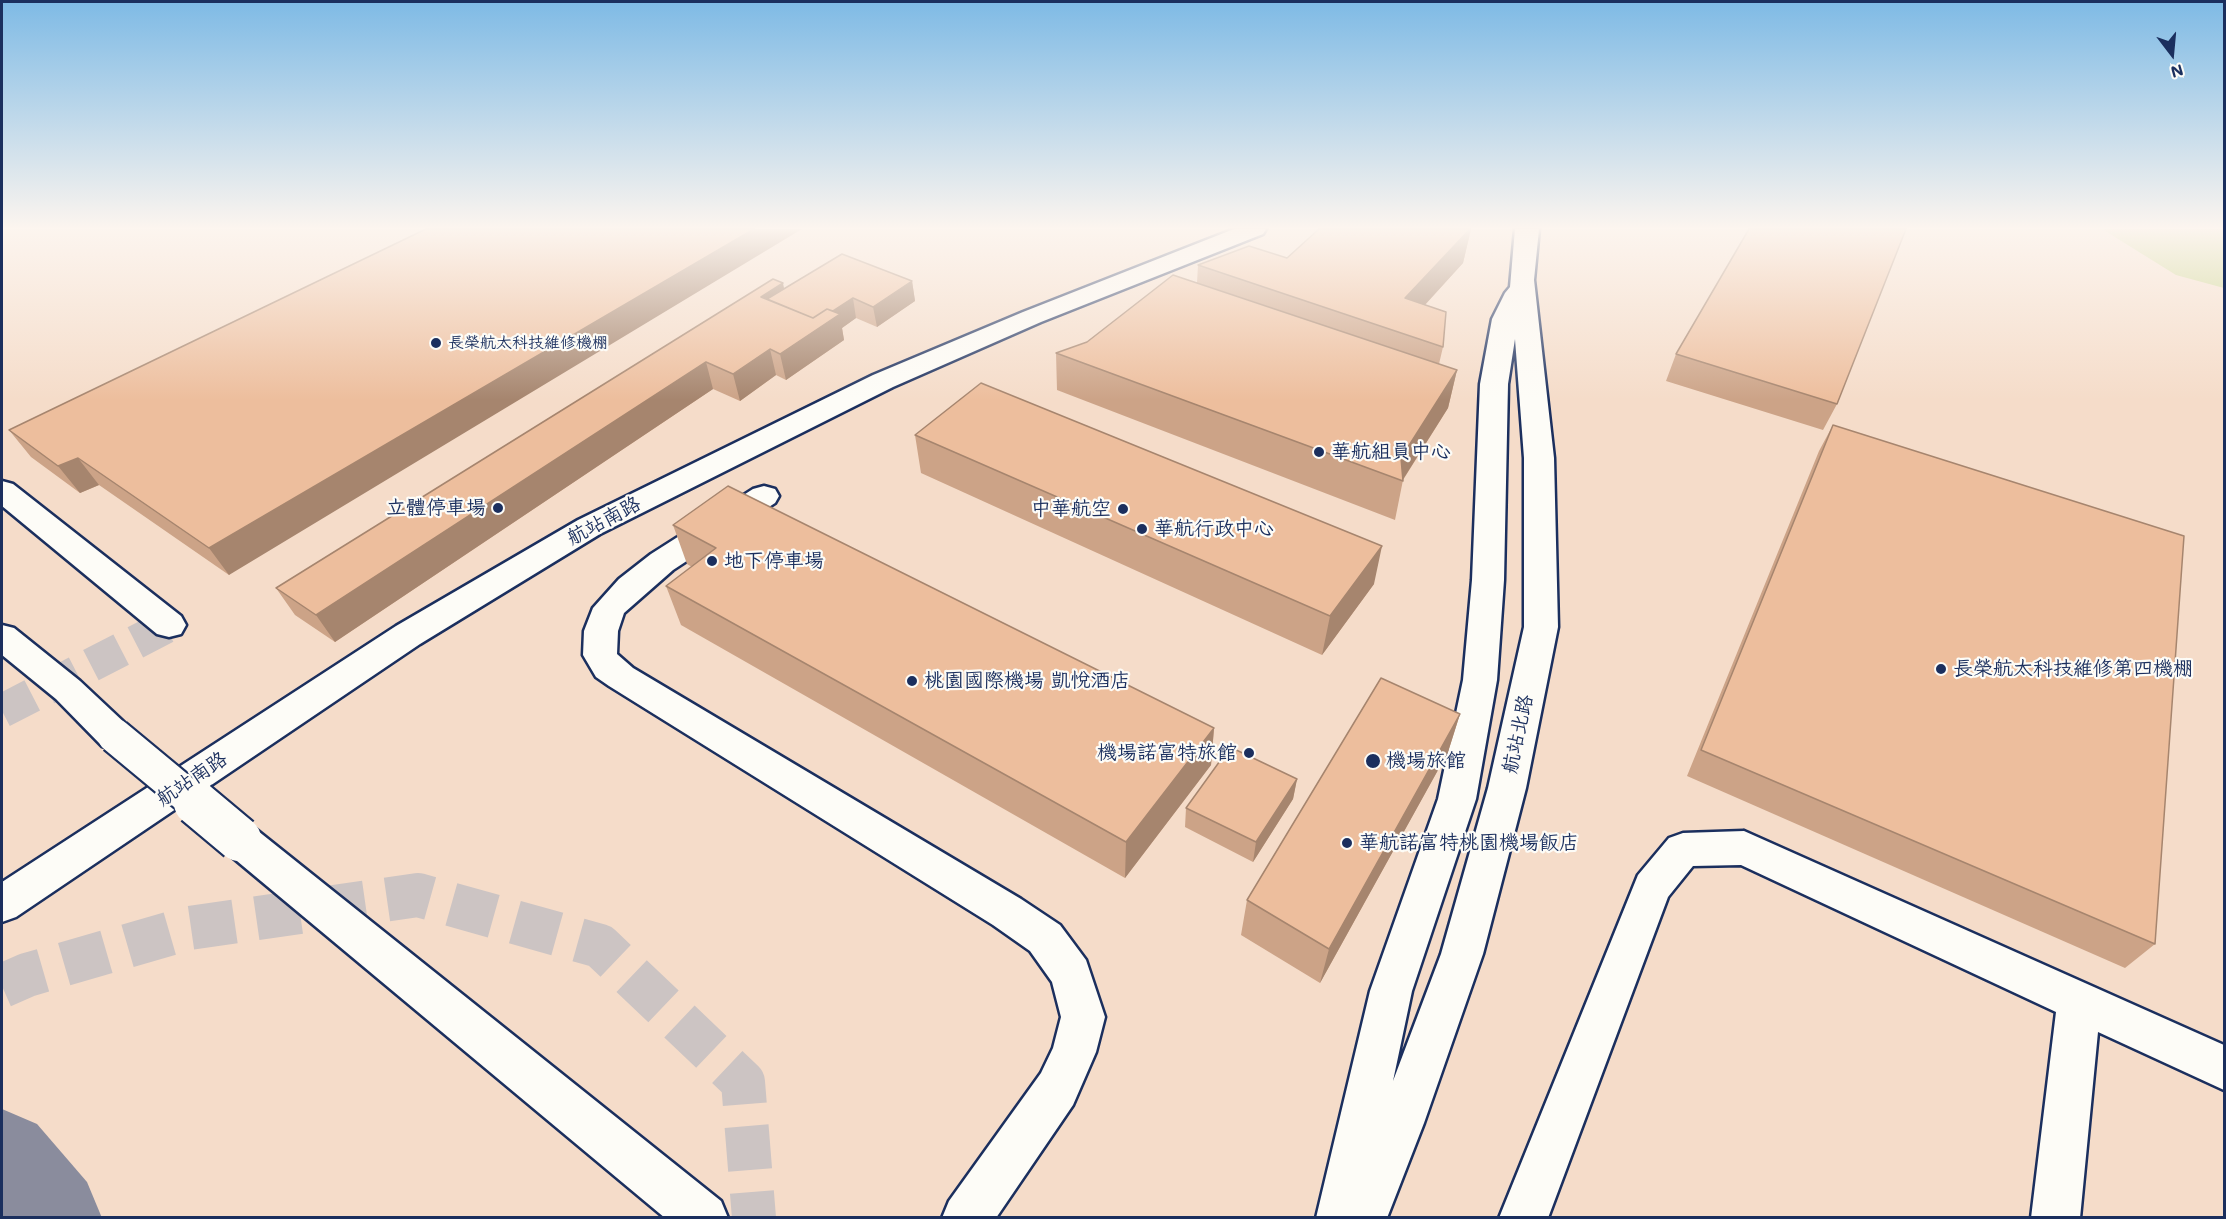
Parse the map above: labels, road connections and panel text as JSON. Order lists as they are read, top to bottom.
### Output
{
  "streets": {
    "street": ["航站南路", "航站北路"]
  },
  "places": [
    "長榮航太科技維修機棚",
    "華航組員中心",
    "立體停車場",
    "中華航空",
    "華航行政中心",
    "地下停車場",
    "長榮航太科技維修第四機棚",
    "桃園國際機場 凱悅酒店",
    "機場諾富特旅館",
    "機場旅館",
    "華航諾富特桃園機場飯店"
  ],
  "north": "bottom"
}
